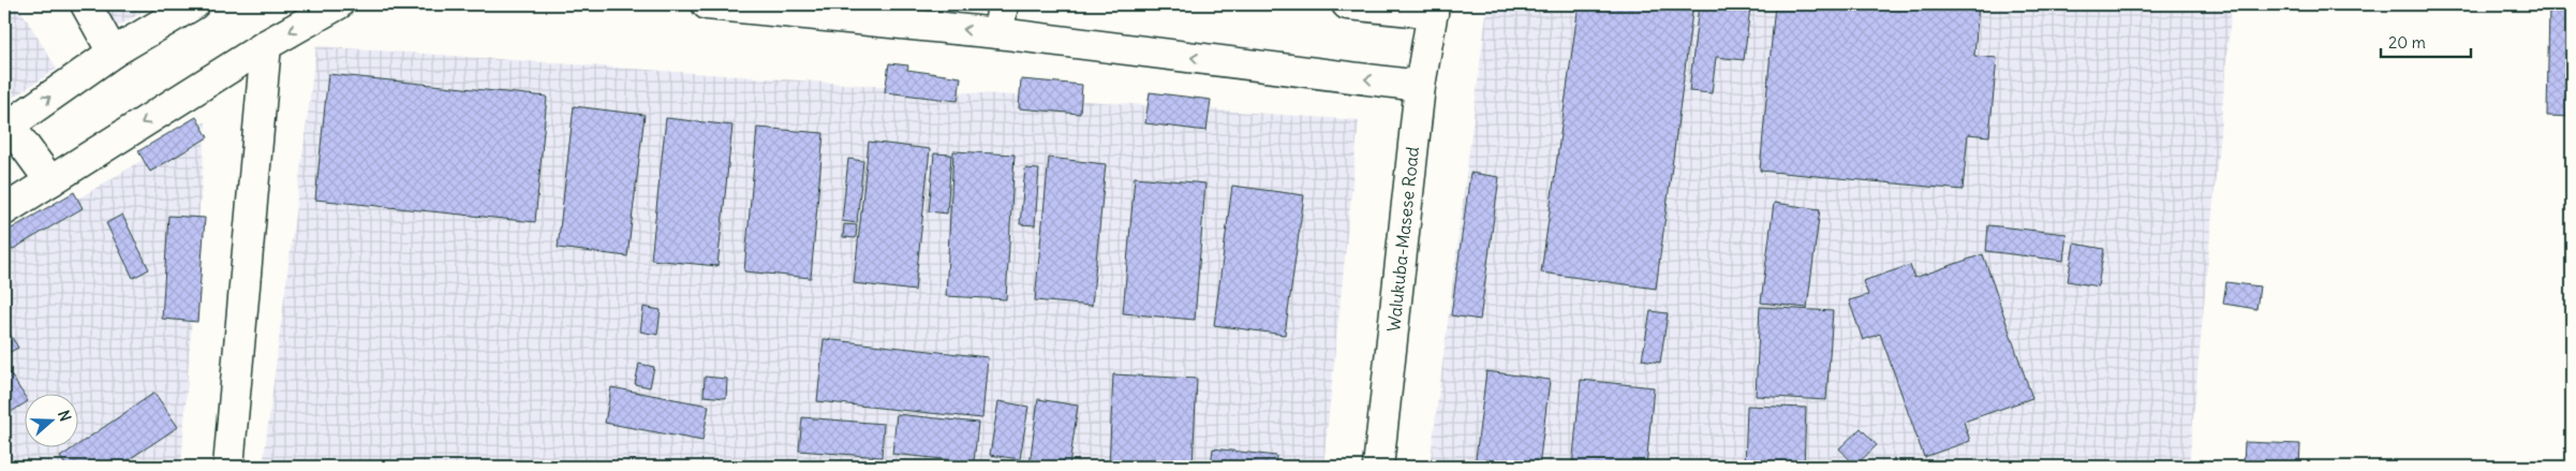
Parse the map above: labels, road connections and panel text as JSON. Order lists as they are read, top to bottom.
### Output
{
  "streets": {
    "street": ["Walukuba-Masese Road"]
  },
  "scale_bar": "20 m",
  "north": "right"
}
